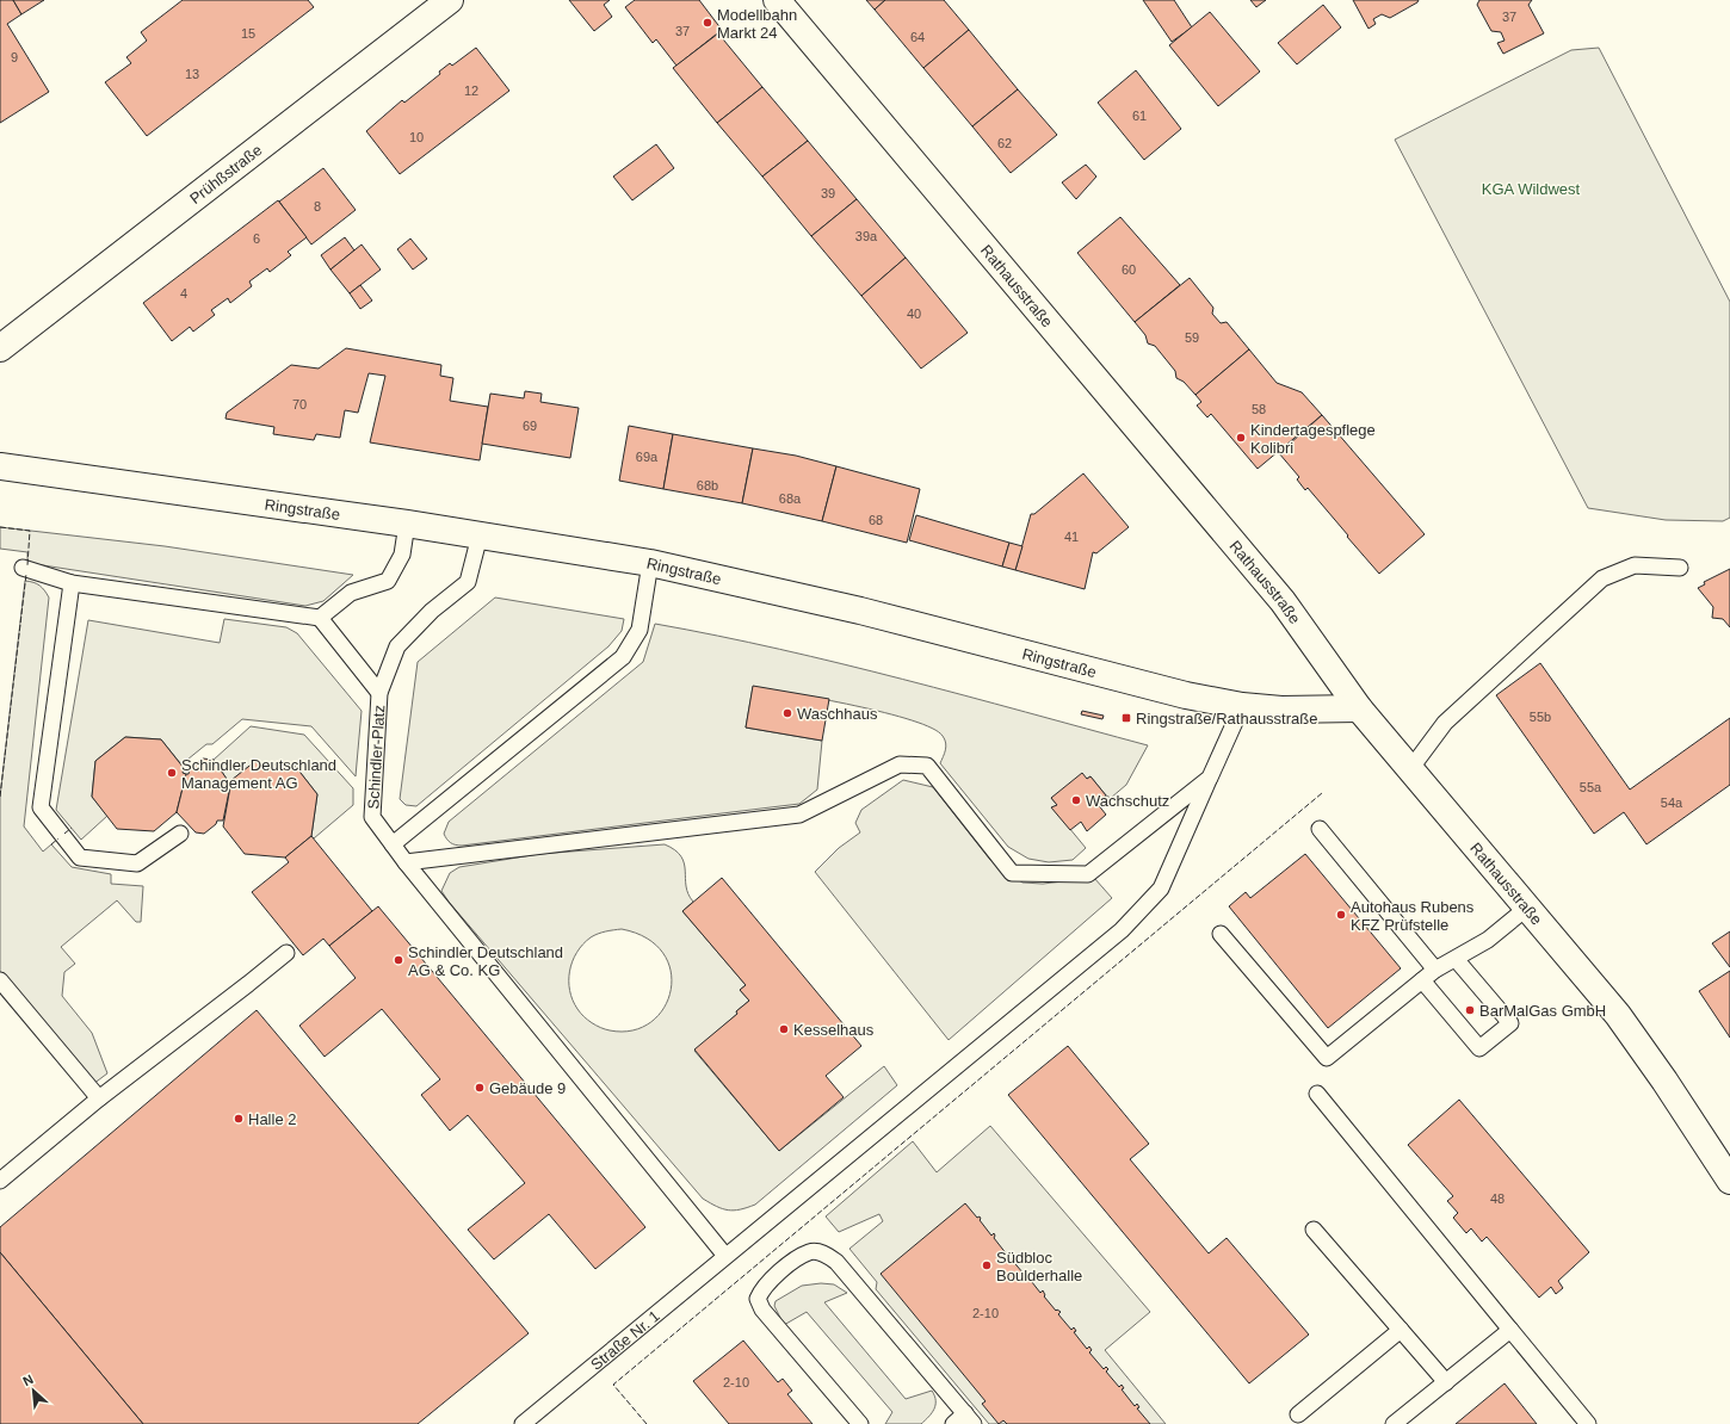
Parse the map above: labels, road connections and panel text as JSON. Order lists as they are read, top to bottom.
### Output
{
  "streets": {
    "main road": ["Prühßstraße", "Rathausstraße", "Ringstraße"],
    "lane": ["Schindler-Platz", "Straße Nr. 1"]
  },
  "crossings": [
    ["Rathausstraße", "Ringstraße"],
    ["Ringstraße", "Schindler-Platz"],
    ["Ringstraße", "Straße Nr. 1"],
    ["Schindler-Platz", "Straße Nr. 1"]
  ],
  "parks": ["KGA Wildwest"],
  "places": {
    "other": [
      "Modellbahn Markt 24",
      "Kindertagespflege Kolibri",
      "Waschhaus",
      "Schindler Deutschland Management AG",
      "Wachschutz",
      "Autohaus Rubens KFZ Prüfstelle",
      "Schindler Deutschland AG & Co. KG",
      "BarMalGas GmbH",
      "Kesselhaus",
      "Gebäude 9",
      "Halle 2",
      "Südbloc Boulderhalle"
    ],
    "transit": ["Ringstraße/Rathausstraße"]
  },
  "house_numbers": [
    "37",
    "37",
    "15",
    "64",
    "9",
    "13",
    "12",
    "61",
    "10",
    "62",
    "39",
    "8",
    "39a",
    "6",
    "60",
    "4",
    "40",
    "59",
    "70",
    "58",
    "69",
    "69a",
    "68b",
    "68a",
    "68",
    "41",
    "55b",
    "55a",
    "54a",
    "48",
    "2-10",
    "2-10"
  ],
  "north": "top left"
}
